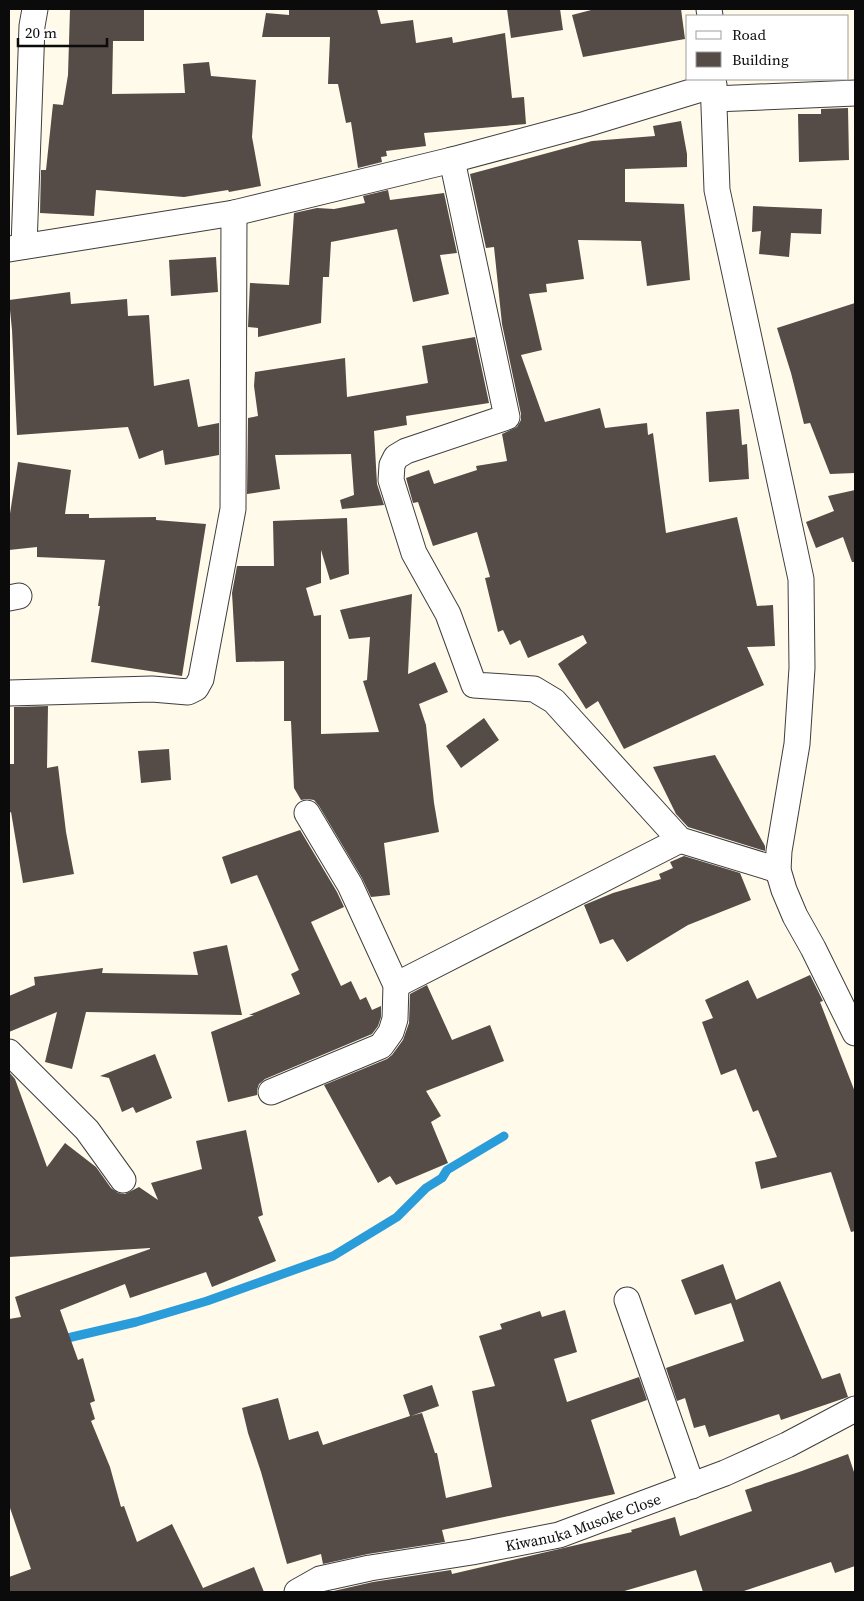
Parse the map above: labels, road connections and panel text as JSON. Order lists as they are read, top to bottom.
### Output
{
  "streets": {
    "street": ["Kiwanuka Musoke Close"]
  },
  "legend": ["Road", "Building"],
  "scale_bar": "20 m"
}
